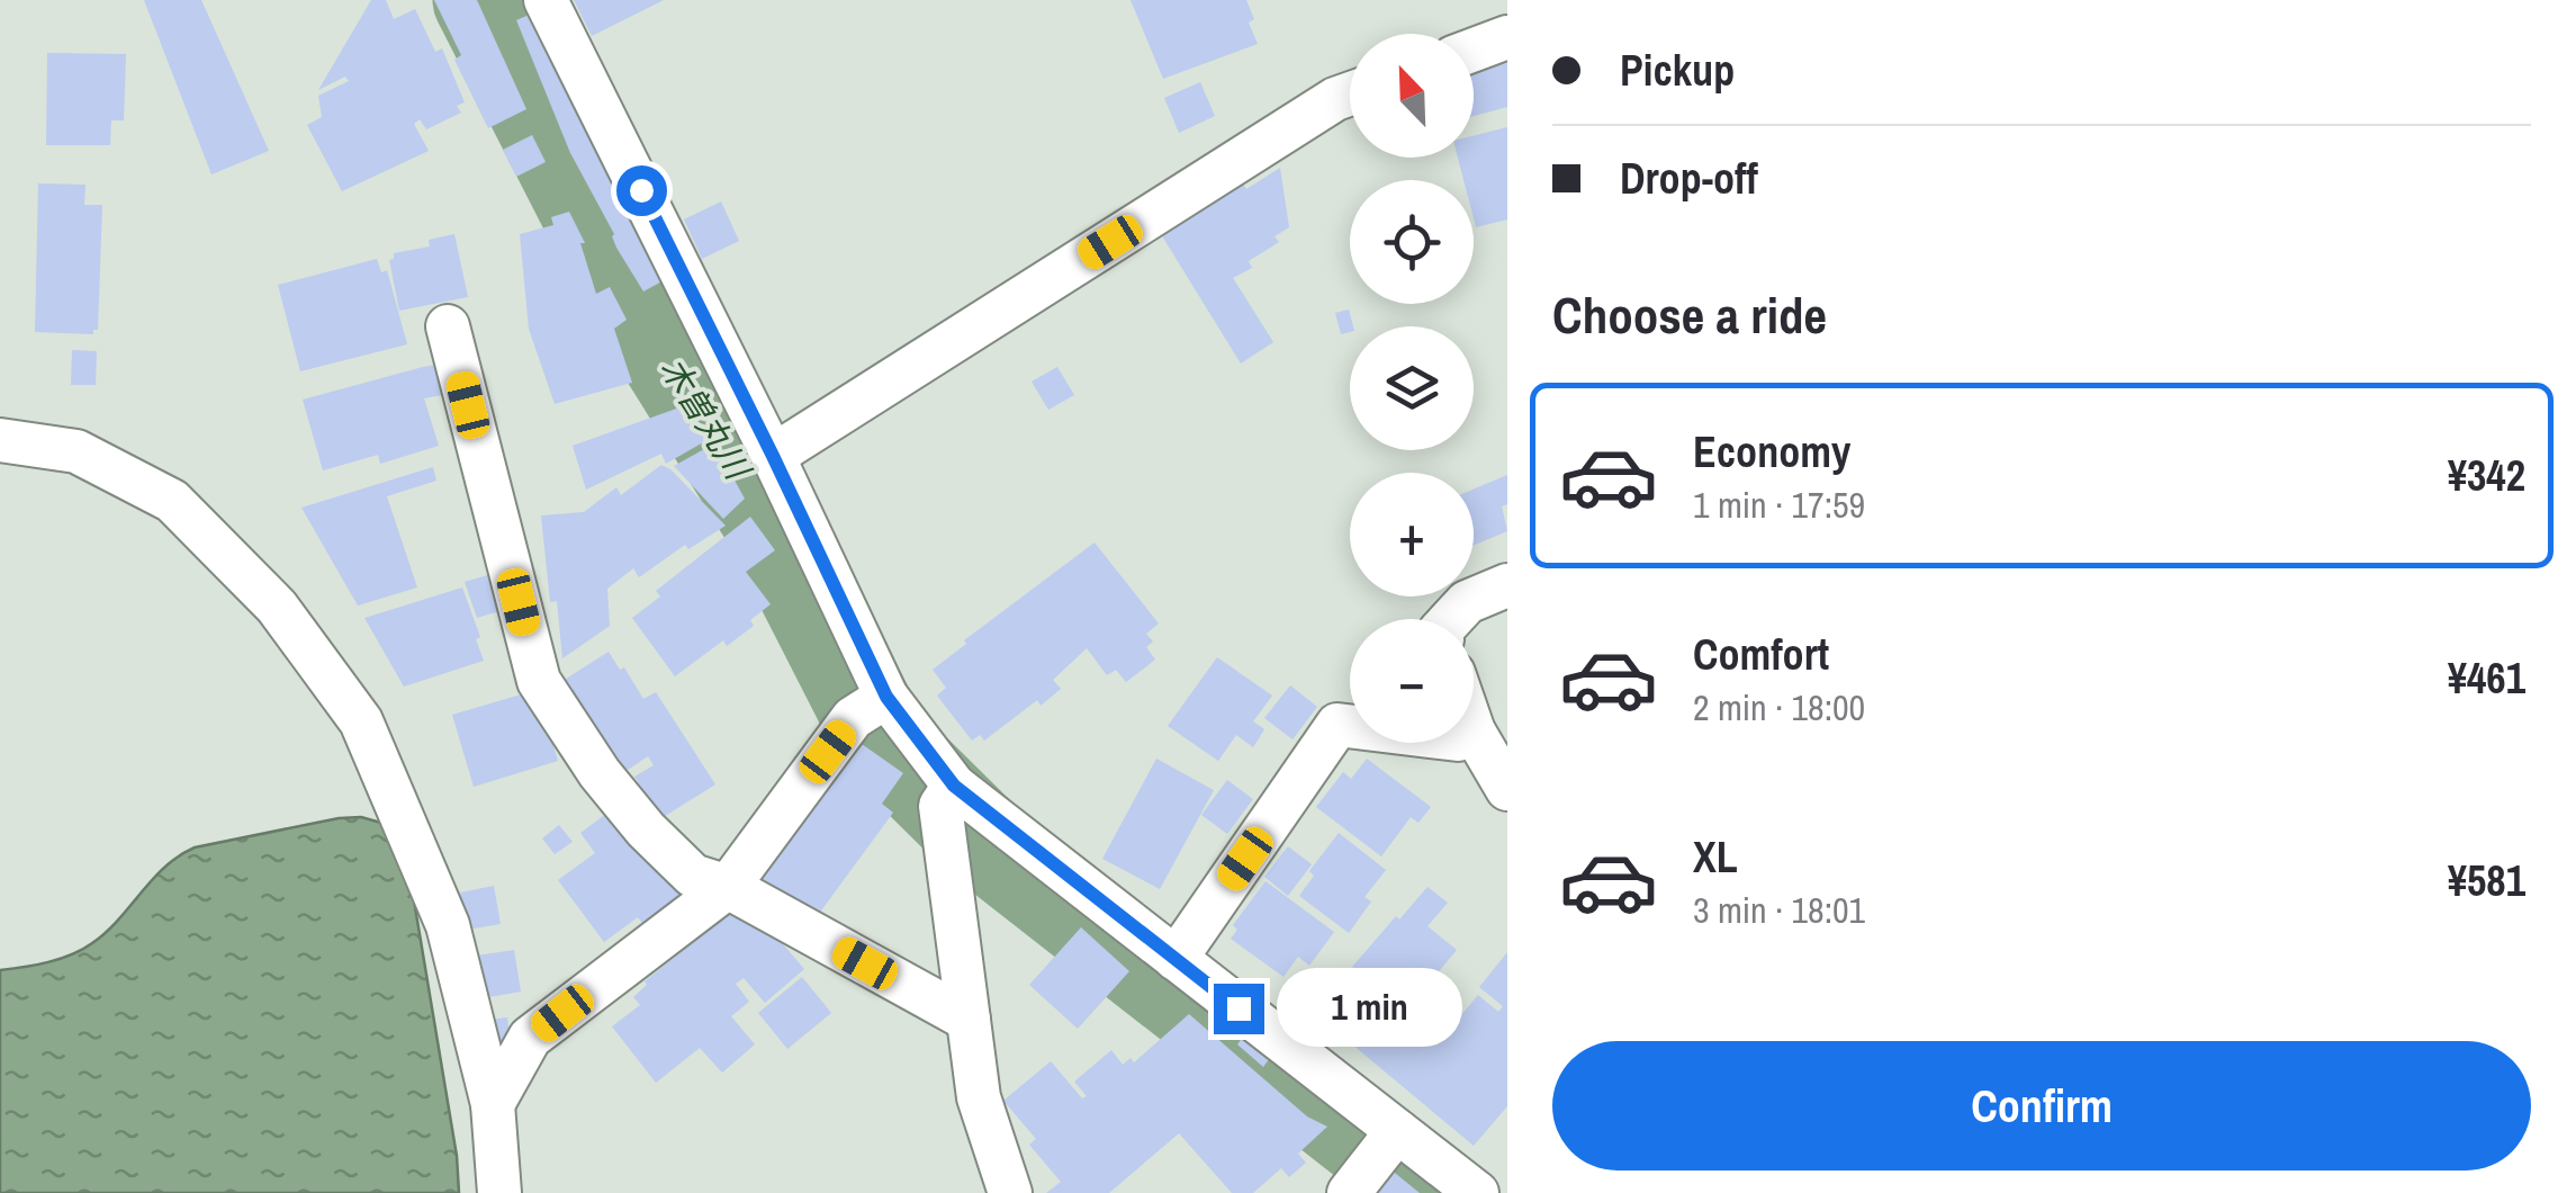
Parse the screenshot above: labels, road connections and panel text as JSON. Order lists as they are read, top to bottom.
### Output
{
  "water": ["木曽丸川"],
  "north": "top left",
  "page": {
    "banner": ["Pickup", "Drop-off"],
    "map_buttons": ["+", "−"],
    "heading": "Choose a ride",
    "list": [
      {
        "name": "Economy",
        "note": "1 min · 17:59",
        "value": "¥342"
      },
      {
        "name": "Comfort",
        "note": "2 min · 18:00",
        "value": "¥461"
      },
      {
        "name": "XL",
        "note": "3 min · 18:01",
        "value": "¥581"
      }
    ],
    "bubble": "1 min",
    "buttons": "Confirm"
  }
}
